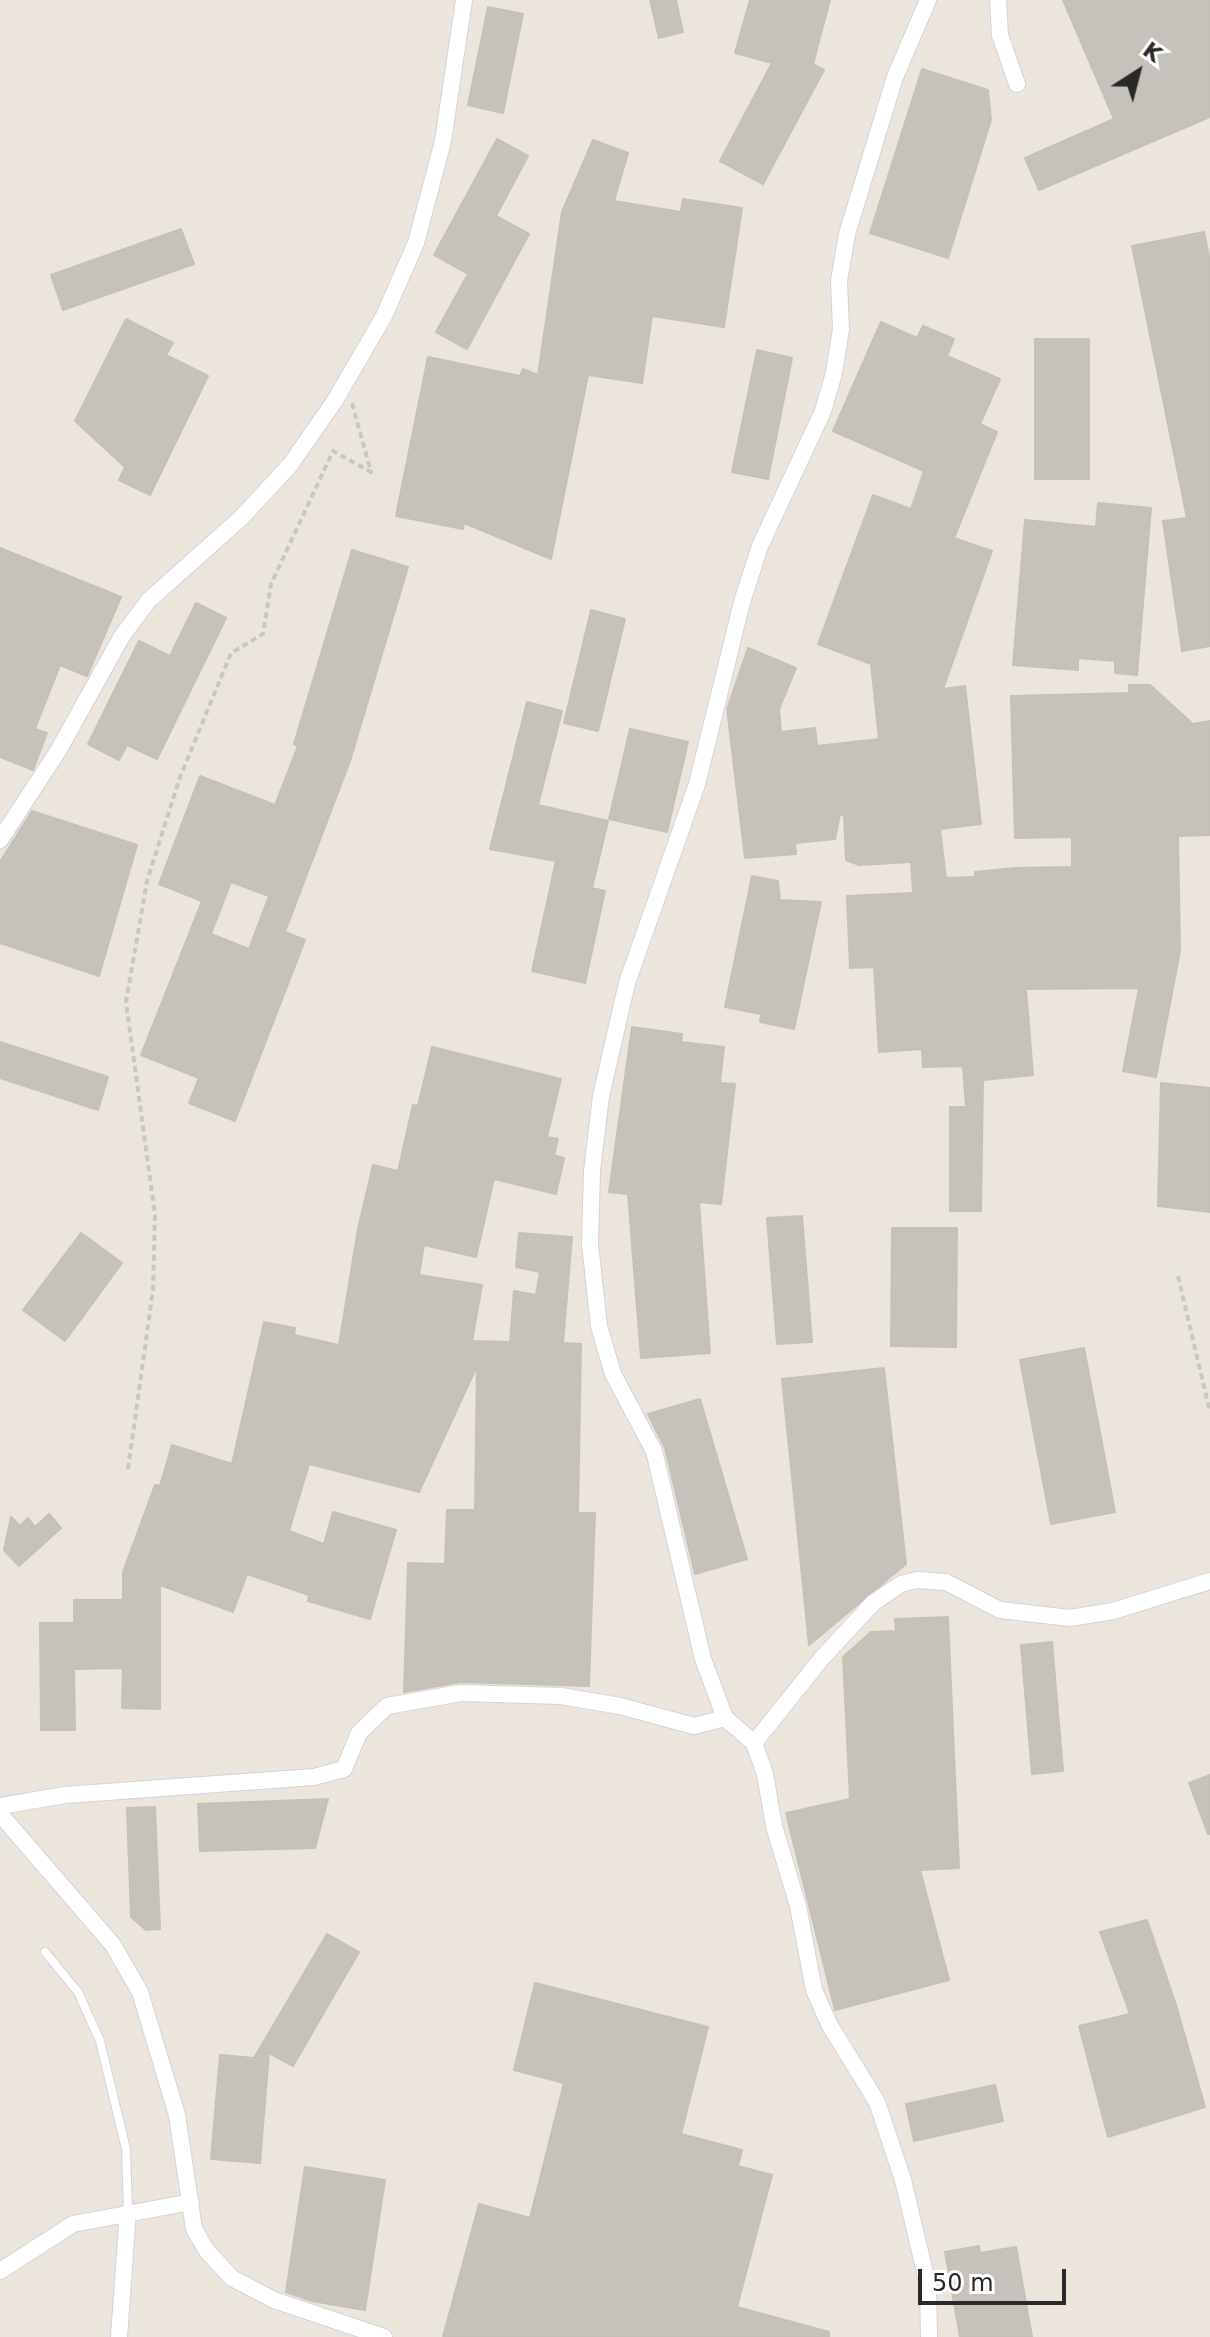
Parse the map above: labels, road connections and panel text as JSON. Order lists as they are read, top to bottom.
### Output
{
  "scale_bar": "50 m",
  "north": "top right"
}
